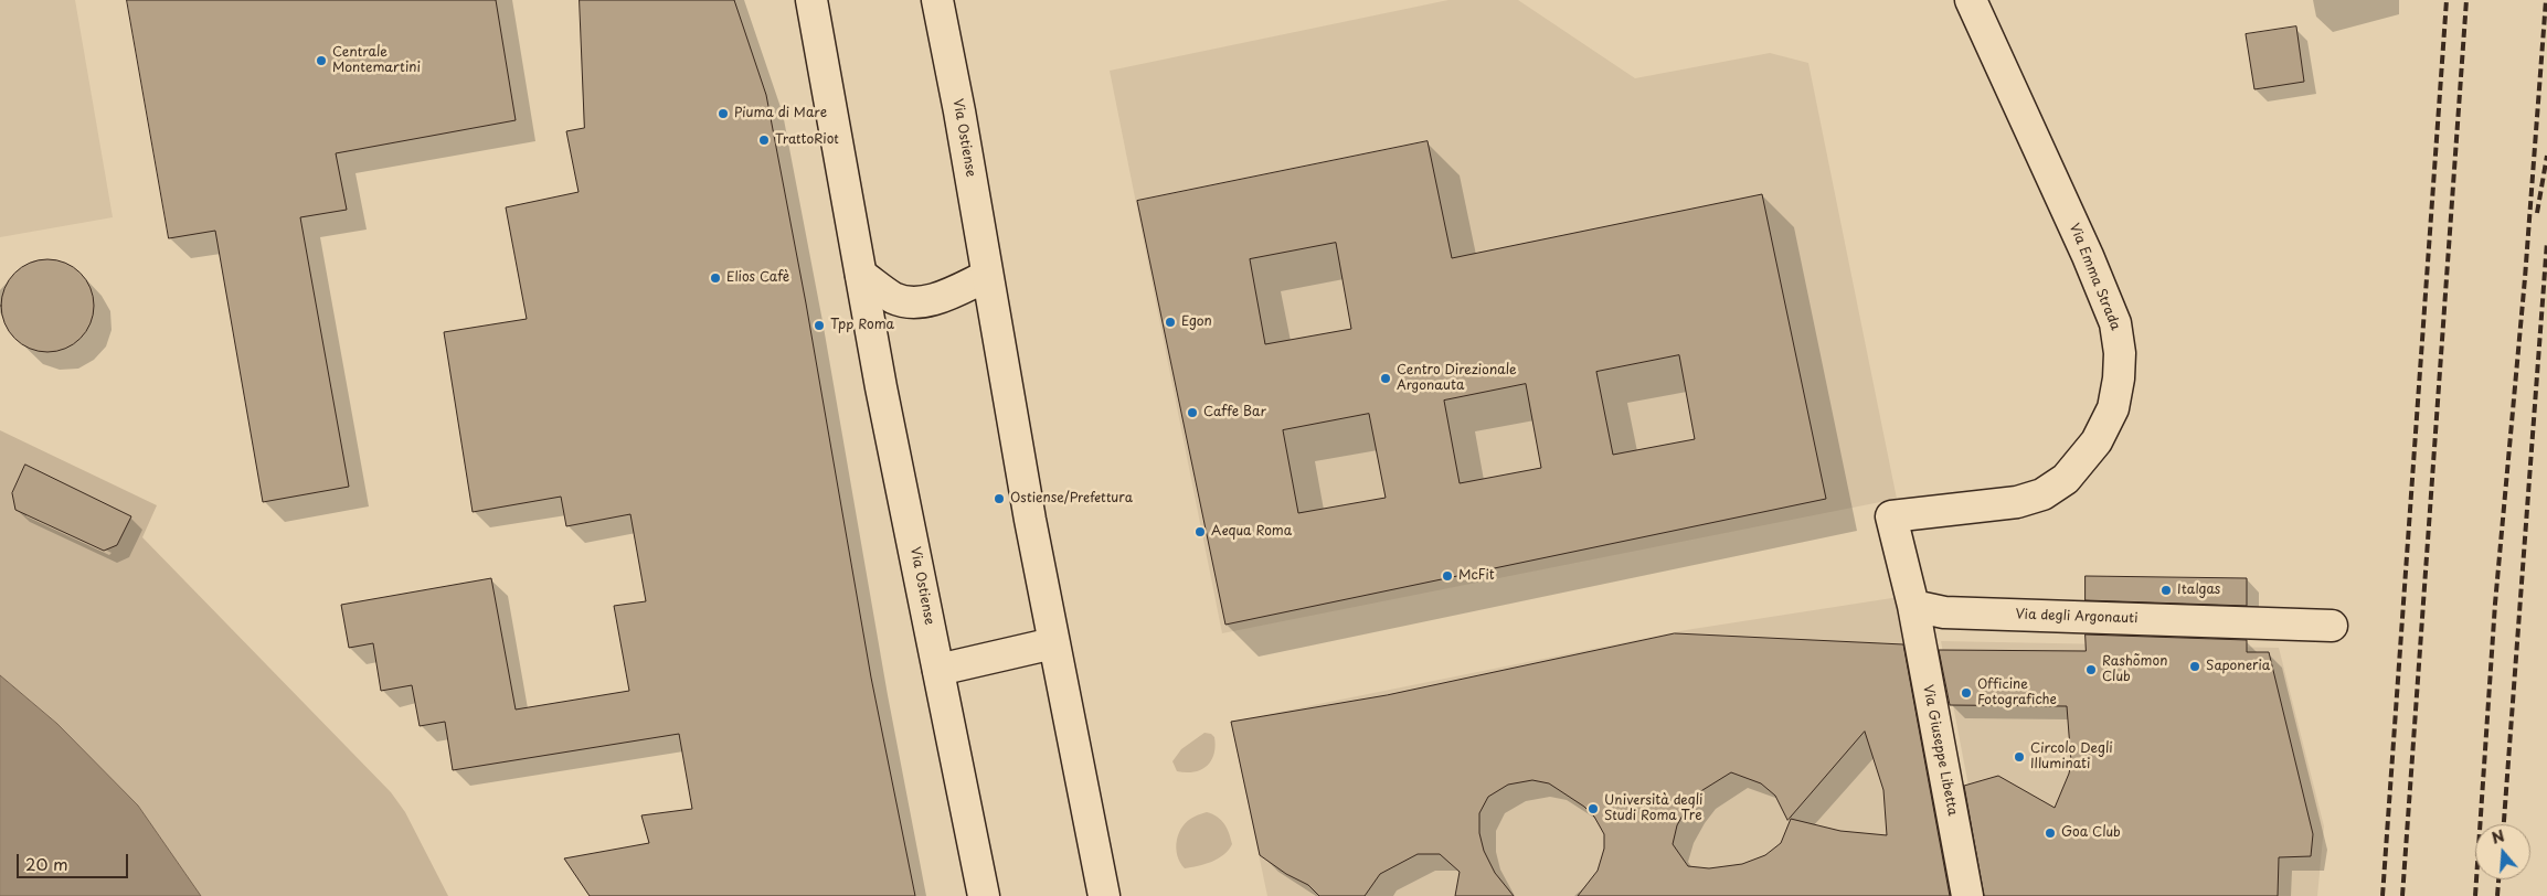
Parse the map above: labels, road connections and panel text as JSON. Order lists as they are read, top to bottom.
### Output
{
  "streets": {
    "main road": [
      "Via Ostiense",
      "Via Emma Strada",
      "Via degli Argonauti",
      "Via Giuseppe Libetta"
    ]
  },
  "crossings": [
    ["Via Emma Strada", "Via degli Argonauti"],
    ["Via Emma Strada", "Via Giuseppe Libetta"],
    ["Via degli Argonauti", "Via Giuseppe Libetta"]
  ],
  "places": [
    "Centrale Montemartini",
    "Piuma di Mare",
    "TrattoRiot",
    "Elios Cafè",
    "Egon",
    "Tpp Roma",
    "Centro Direzionale Argonauta",
    "Caffe Bar",
    "Ostiense/Prefettura",
    "Aequa Roma",
    "McFit",
    "Italgas",
    "Saponeria",
    "Rashõmon Club",
    "Officine Fotografiche",
    "Circolo Degli Illuminati",
    "Università degli Studi Roma Tre",
    "Goa Club"
  ],
  "scale_bar": "20 m",
  "north": "top"
}
